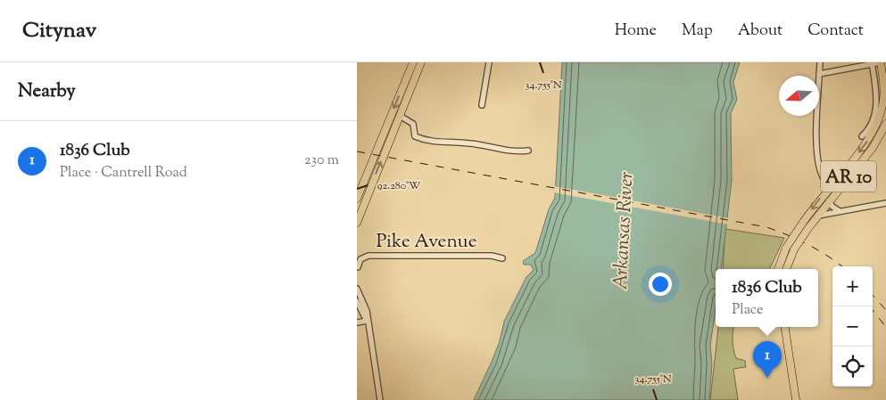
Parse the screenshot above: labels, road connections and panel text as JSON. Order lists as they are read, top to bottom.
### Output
{
  "streets": {
    "main road": ["AR 10"],
    "street": ["Pike Avenue"]
  },
  "water": ["Arkansas River"],
  "north": "left",
  "page": {
    "header": "Citynav",
    "nav": [
      "Home",
      "Map",
      "About",
      "Contact"
    ],
    "heading": "Nearby",
    "list": [
      {
        "mark": "1",
        "name": "1836 Club",
        "note": "Place · Cantrell Road",
        "value": "230 m"
      }
    ],
    "map_buttons": ["+", "−"],
    "popup": ["1836 Club", "Place"],
    "pins": "1"
  },
  "coordinates": ["34.755°N", "92.280°W"]
}
